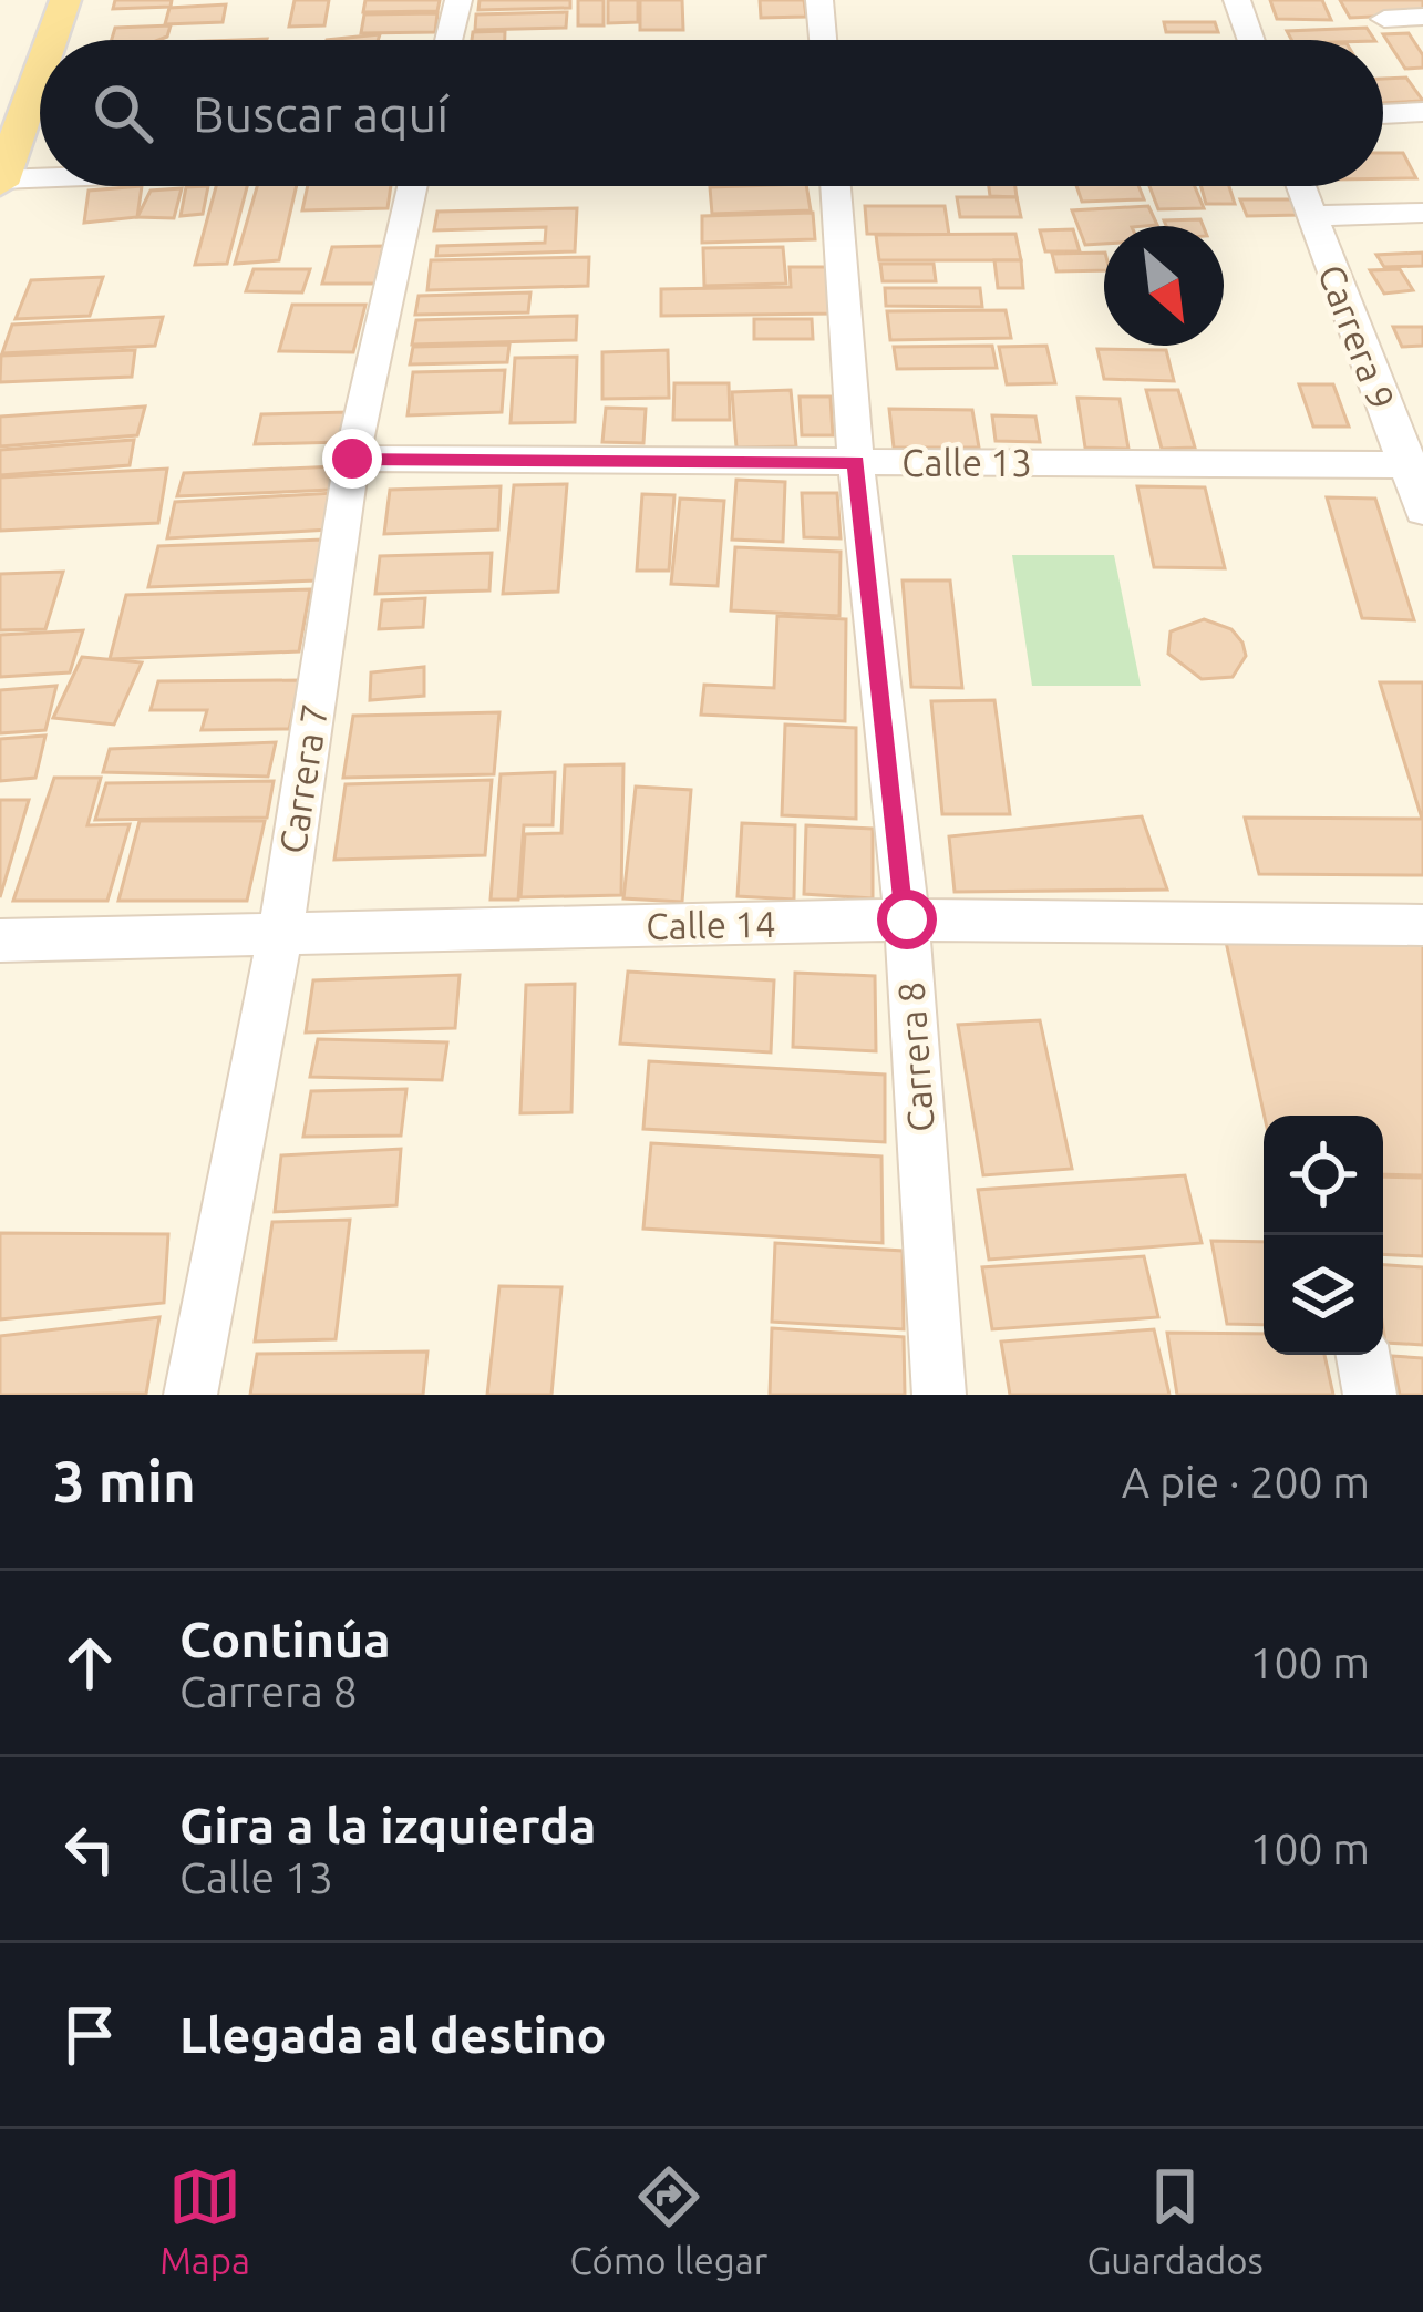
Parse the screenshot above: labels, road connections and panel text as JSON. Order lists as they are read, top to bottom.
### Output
{
  "streets": {
    "street": [
      "Carrera 9",
      "Calle 13",
      "Carrera 7",
      "Calle 14",
      "Carrera 8"
    ]
  },
  "crossings": [
    ["Carrera 9", "Calle 13"],
    ["Calle 13", "Carrera 7"],
    ["Calle 13", "Carrera 8"],
    ["Carrera 7", "Calle 14"],
    ["Calle 14", "Carrera 8"]
  ],
  "north": "bottom right",
  "page": {
    "search": "Buscar aquí",
    "heading": ["3 min", "A pie · 200 m"],
    "list": [
      ["Continúa", "Carrera 8", "100 m"],
      ["Gira a la izquierda", "Calle 13", "100 m"],
      "Llegada al destino"
    ],
    "nav": ["Mapa", "Cómo llegar", "Guardados"]
  }
}
